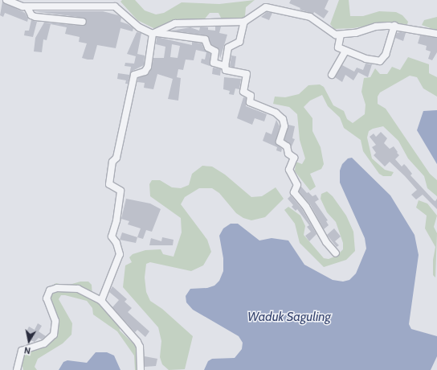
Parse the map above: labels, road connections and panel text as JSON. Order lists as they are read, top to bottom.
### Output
{
  "water": ["Waduk Saguling"],
  "north": "bottom"
}
